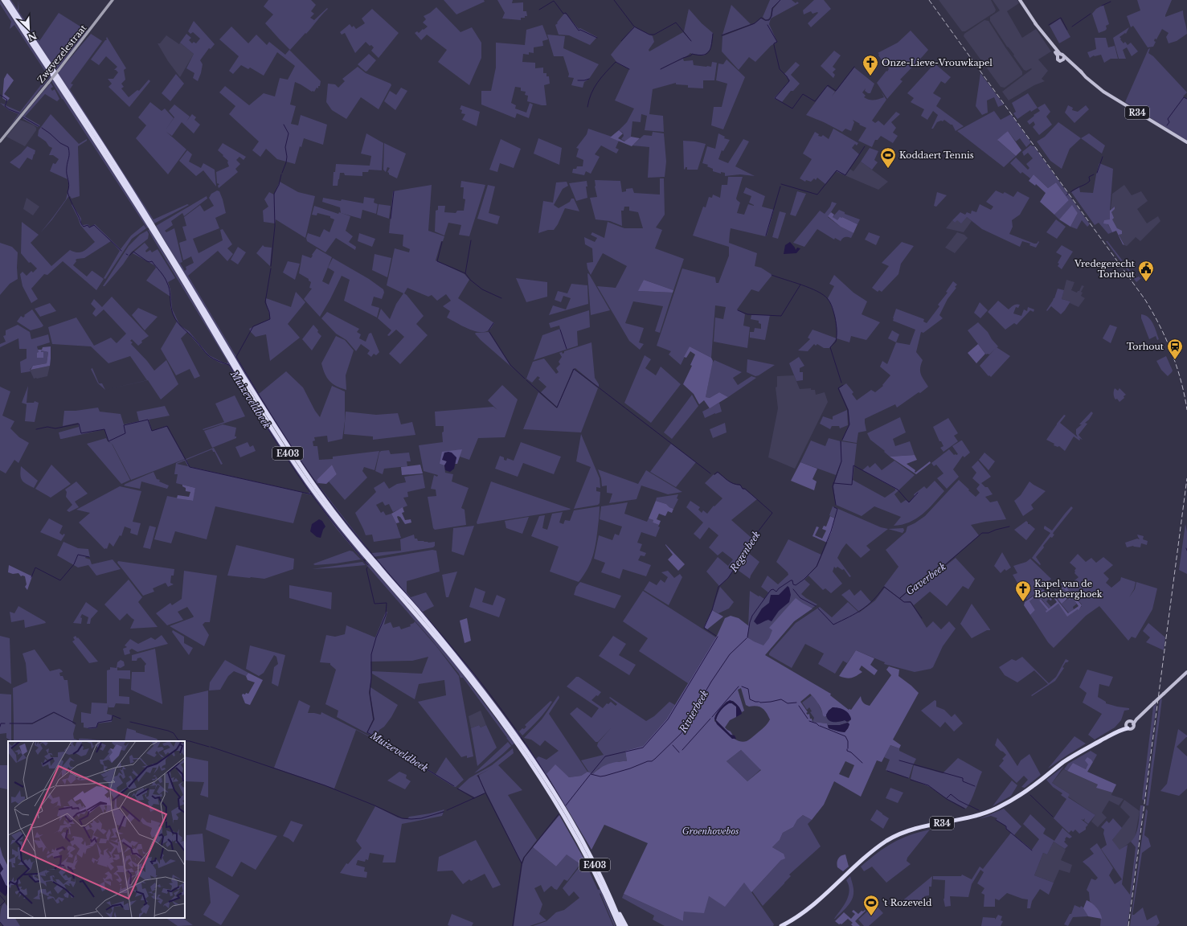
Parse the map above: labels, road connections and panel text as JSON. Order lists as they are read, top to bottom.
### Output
{
  "streets": {
    "highway": ["R34", "E403"],
    "main road": ["Zwevezelestraat"]
  },
  "water": [
    "Muizeveldbeek",
    "Regenbeek",
    "Gaverbeek",
    "Rivierbeek"
  ],
  "parks": ["Groenhovebos"],
  "places": {
    "church": ["Onze-Lieve-Vrouwkapel", "Kapel van de Boterberghoek"],
    "sports": ["Koddaert Tennis", "'t Rozeveld"],
    "public building": ["Vredegerecht Torhout"],
    "station": ["Torhout"]
  },
  "north": "bottom right"
}
